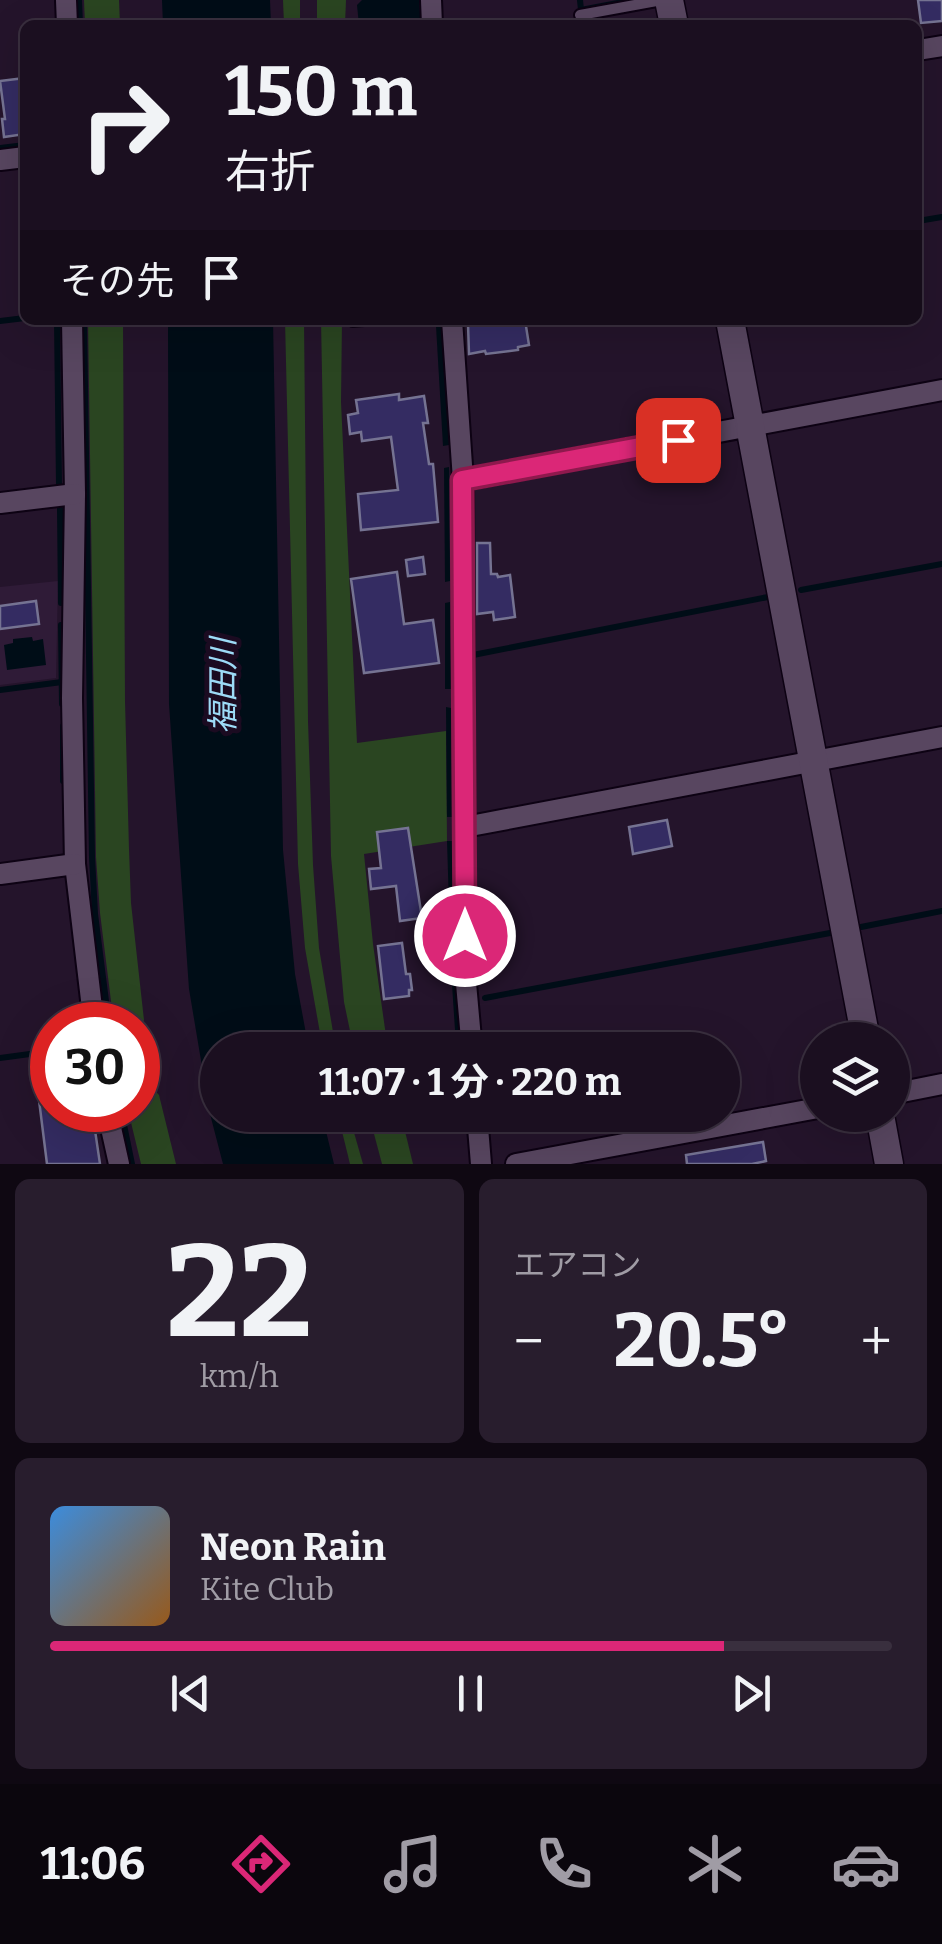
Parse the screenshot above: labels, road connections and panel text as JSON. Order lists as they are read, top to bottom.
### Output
{
  "water": ["福田川"],
  "page": {
    "turn": ["150 m", "右折"],
    "then": "その先",
    "limit": "30",
    "trip": "11:07 · 1 分 · 220 m",
    "tile": [
      ["22", "km/h"],
      "エアコン"
    ],
    "heat": ["−", "20.5°", "+"],
    "song": ["Neon Rain", "Kite Club"],
    "tabs": "11:06"
  }
}
